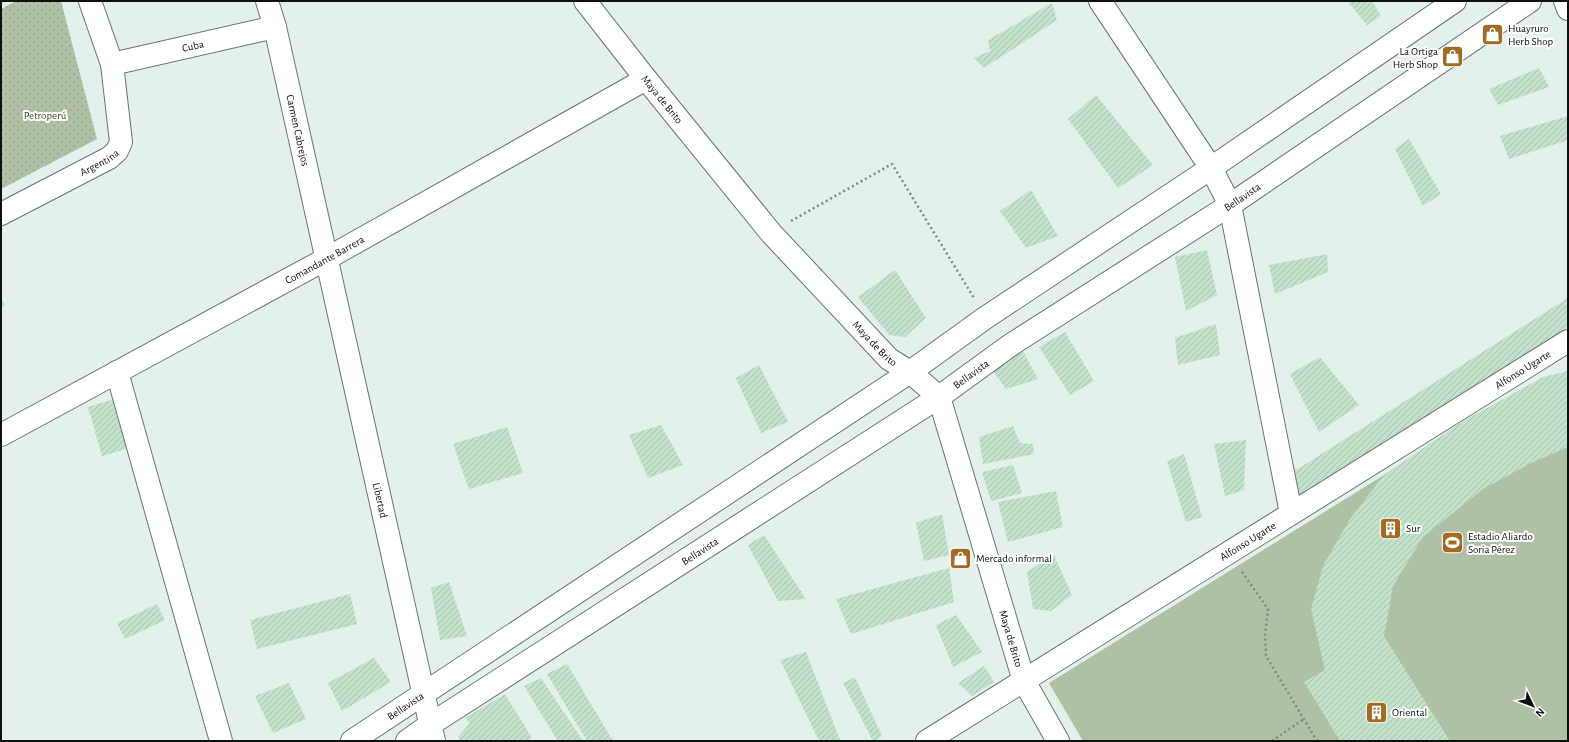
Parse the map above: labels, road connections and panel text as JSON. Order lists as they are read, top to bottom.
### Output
{
  "streets": {
    "street": [
      "Cuba",
      "Maya de Brito",
      "Carmen Cabrejos",
      "Argentina",
      "Bellavista",
      "Comandante Barrera",
      "Alfonso Ugarte",
      "Libertad"
    ]
  },
  "crossings": [
    ["Cuba", "Carmen Cabrejos"],
    ["Cuba", "Argentina"],
    ["Maya de Brito", "Bellavista"],
    ["Maya de Brito", "Comandante Barrera"],
    ["Maya de Brito", "Alfonso Ugarte"],
    ["Carmen Cabrejos", "Comandante Barrera"],
    ["Carmen Cabrejos", "Libertad"],
    ["Bellavista", "Libertad"],
    ["Comandante Barrera", "Libertad"]
  ],
  "parks": ["Petroperú"],
  "places": {
    "shop": ["Huayruro Herb Shop", "La Ortiga Herb Shop", "Mercado informal"],
    "building": ["Sur", "Oriental"],
    "sports": ["Estadio Aliardo Soria Pérez"]
  },
  "north": "bottom right"
}
